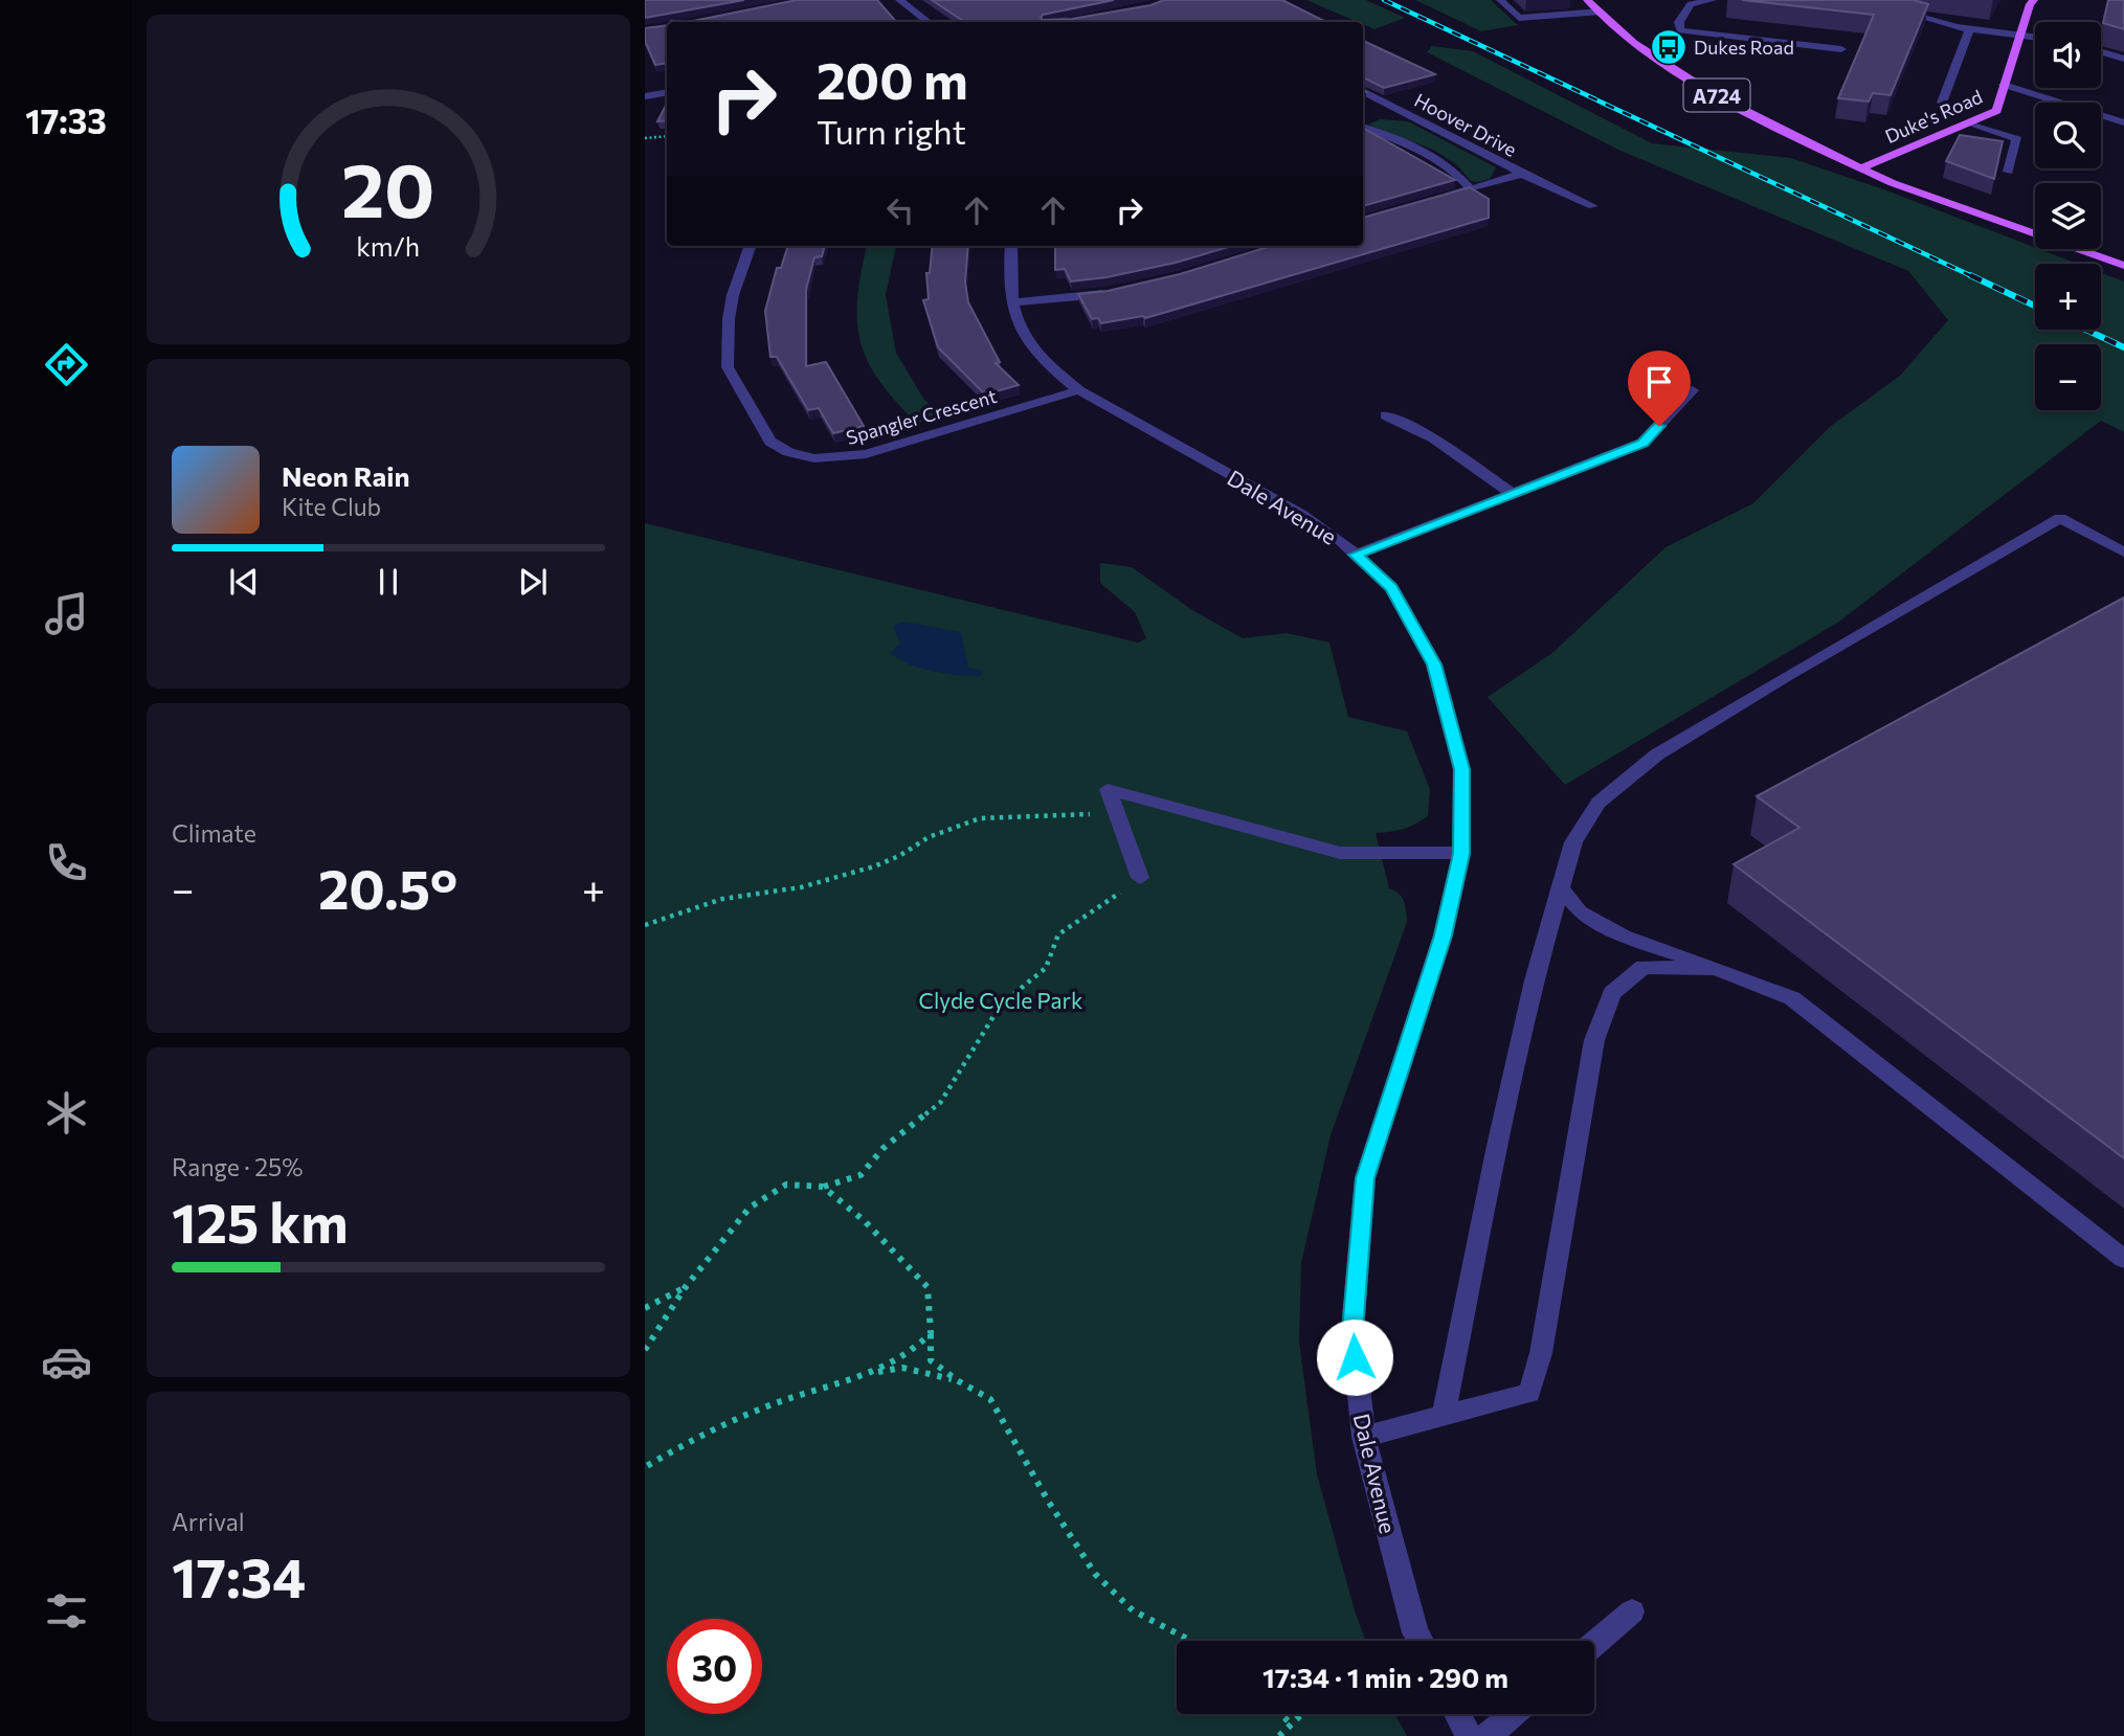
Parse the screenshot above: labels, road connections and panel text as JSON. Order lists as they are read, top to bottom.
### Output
{
  "streets": {
    "main road": ["A724", "Duke's Road"],
    "street": ["Hoover Drive", "Spangler Crescent", "Dale Avenue"]
  },
  "crossings": [
    ["A724", "Duke's Road"],
    ["Spangler Crescent", "Dale Avenue"]
  ],
  "parks": ["Clyde Cycle Park"],
  "places": {
    "bus stop": ["Dukes Road"]
  },
  "page": {
    "tabs": "17:33",
    "map_buttons": ["+", "−"],
    "turn": ["200 m", "Turn right"],
    "song": ["Neon Rain", "Kite Club"],
    "tile": [
      "Climate",
      ["Range · 25%", "125 km"],
      ["Arrival", "17:34"]
    ],
    "heat": ["−", "20.5°", "+"],
    "limit": "30",
    "trip": "17:34 · 1 min · 290 m",
    "gauge": ["20", "km/h"]
  }
}
